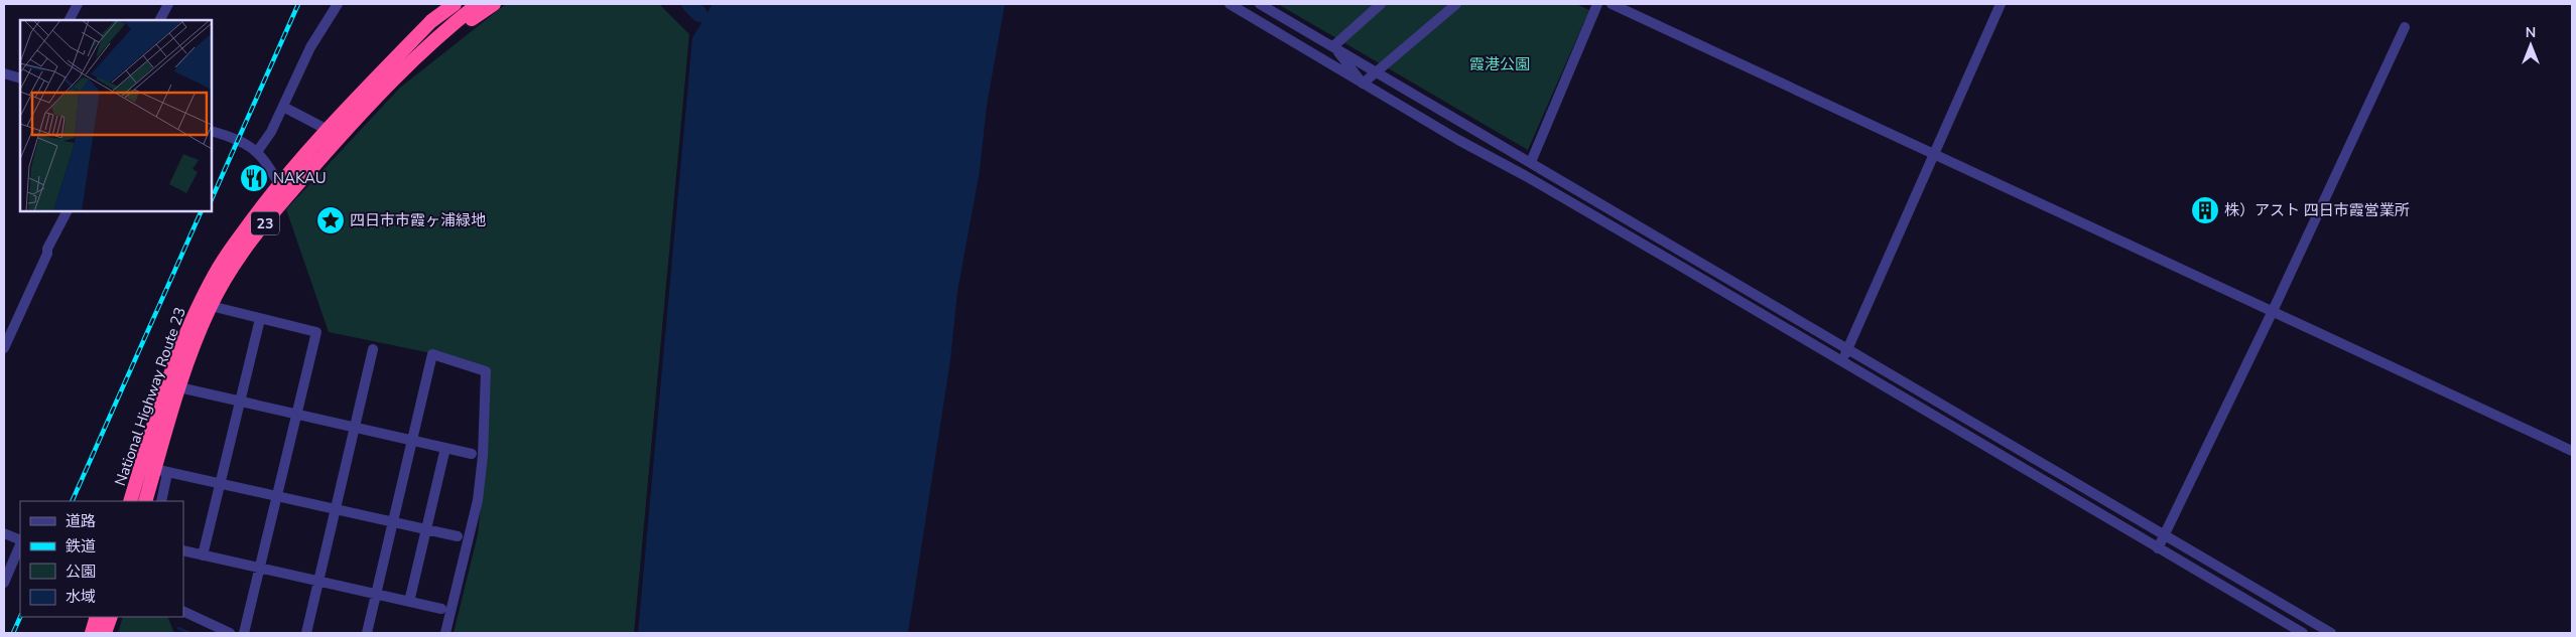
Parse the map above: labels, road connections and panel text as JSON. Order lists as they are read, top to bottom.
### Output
{
  "streets": {
    "highway": ["23", "National Highway Route 23"]
  },
  "parks": ["霞港公園"],
  "places": {
    "restaurant": ["NAKAU"],
    "building": ["株）アスト 四日市霞営業所"],
    "place": ["四日市市霞ヶ浦緑地"]
  },
  "legend": [
    "道路",
    "鉄道",
    "公園",
    "水域"
  ],
  "north": "top"
}
